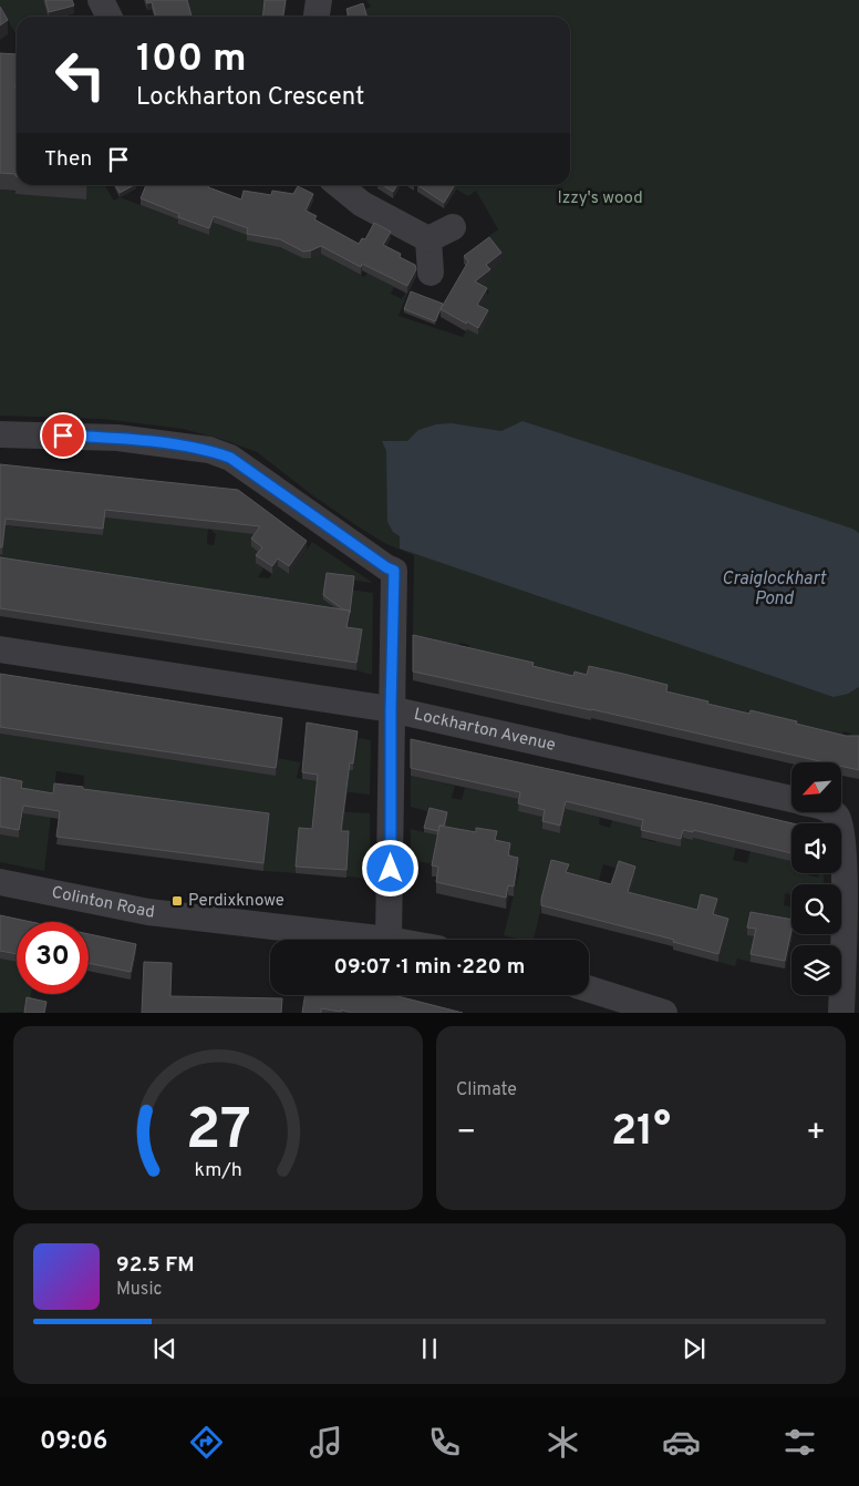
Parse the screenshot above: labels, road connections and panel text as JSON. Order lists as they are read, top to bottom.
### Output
{
  "streets": {
    "street": ["Lockharton Avenue", "Colinton Road"]
  },
  "water": ["Craiglockhart Pond"],
  "parks": ["Izzy's wood"],
  "places": {
    "transit": ["Perdixknowe"]
  },
  "north": "bottom left",
  "page": {
    "turn": ["100 m", "Lockharton Crescent"],
    "then": "Then",
    "limit": "30",
    "trip": "09:07 · 1 min · 220 m",
    "tile": "Climate",
    "heat": ["−", "21°", "+"],
    "song": ["92.5 FM", "Music"],
    "tabs": "09:06",
    "gauge": ["27", "km/h"]
  }
}
